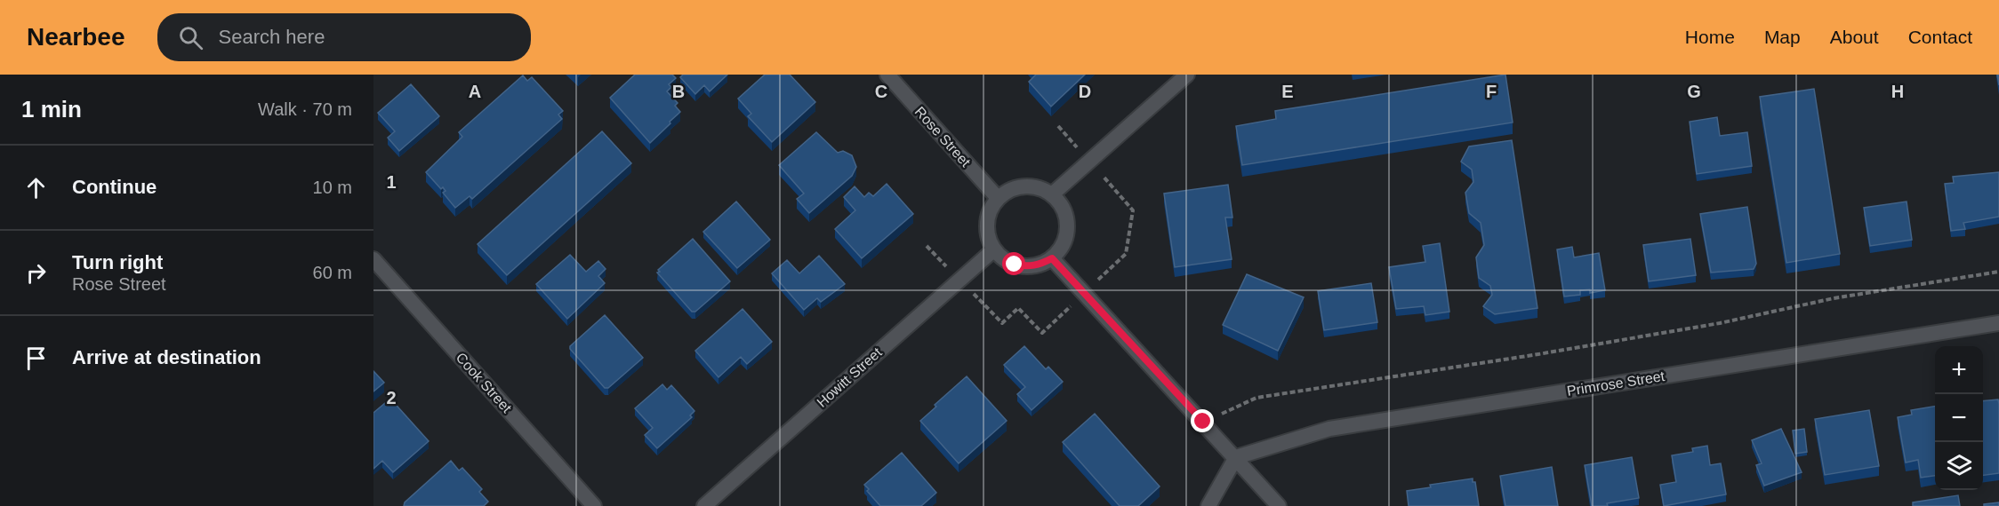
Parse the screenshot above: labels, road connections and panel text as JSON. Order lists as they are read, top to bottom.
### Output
{
  "streets": {
    "street": [
      "Rose Street",
      "Howitt Street",
      "Cook Street",
      "Primrose Street"
    ]
  },
  "crossings": [
    ["Rose Street", "Howitt Street"]
  ],
  "page": {
    "header": "Nearbee",
    "search": "Search here",
    "nav": [
      "Home",
      "Map",
      "About",
      "Contact"
    ],
    "heading": ["1 min", "Walk · 70 m"],
    "list": [
      ["Continue", "10 m"],
      ["Turn right", "Rose Street", "60 m"],
      "Arrive at destination"
    ],
    "map_buttons": ["+", "−"]
  },
  "grid": {
    "columns": [
      "A",
      "B",
      "C",
      "D",
      "E",
      "F",
      "G",
      "H"
    ],
    "rows": ["1", "2"]
  }
}
